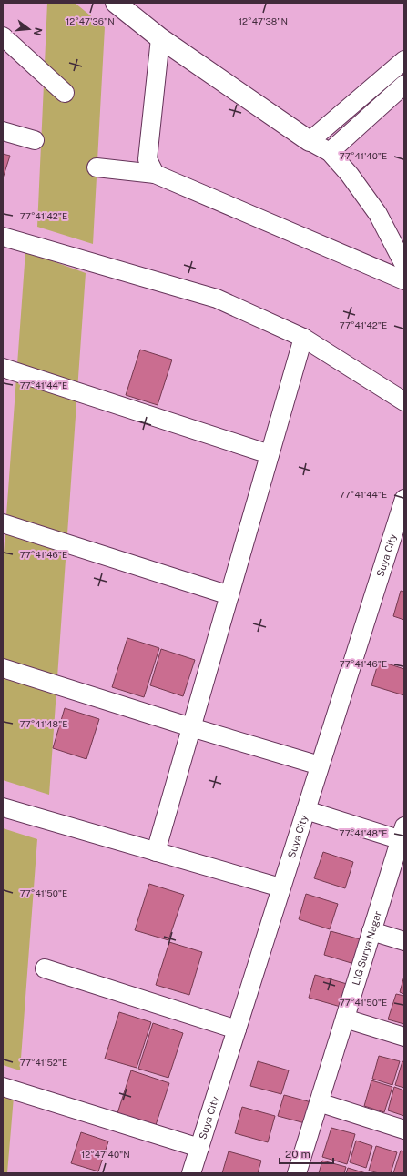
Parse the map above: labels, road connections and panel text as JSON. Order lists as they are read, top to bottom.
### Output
{
  "streets": {
    "street": ["Suya City", "LIG Surya Nagar"]
  },
  "scale_bar": "20 m",
  "north": "right",
  "coordinates": [
    "12°47'36\"N",
    "12°47'38\"N",
    "77°41'40\"E",
    "77°41'42\"E",
    "77°41'44\"E",
    "77°41'46\"E",
    "77°41'48\"E",
    "77°41'50\"E",
    "77°41'52\"E",
    "12°47'40\"N"
  ]
}
